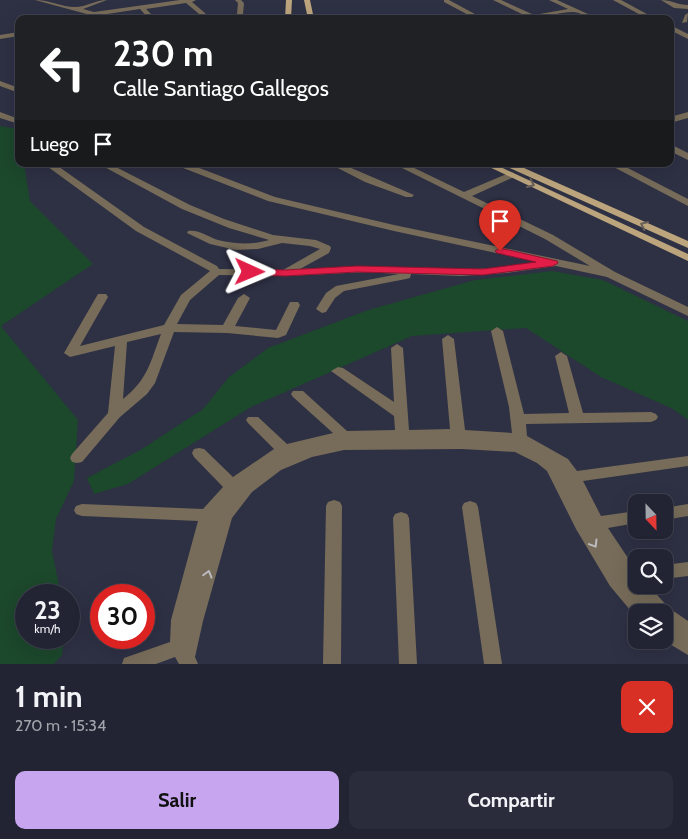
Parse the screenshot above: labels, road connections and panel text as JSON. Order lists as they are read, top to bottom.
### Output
{
  "north": "bottom",
  "page": {
    "turn": ["230 m", "Calle Santiago Gallegos"],
    "then": "Luego",
    "speed": "23 km/h",
    "limit": "30",
    "heading": ["1 min", "270 m · 15:34"],
    "buttons": ["Salir", "Compartir"]
  }
}
